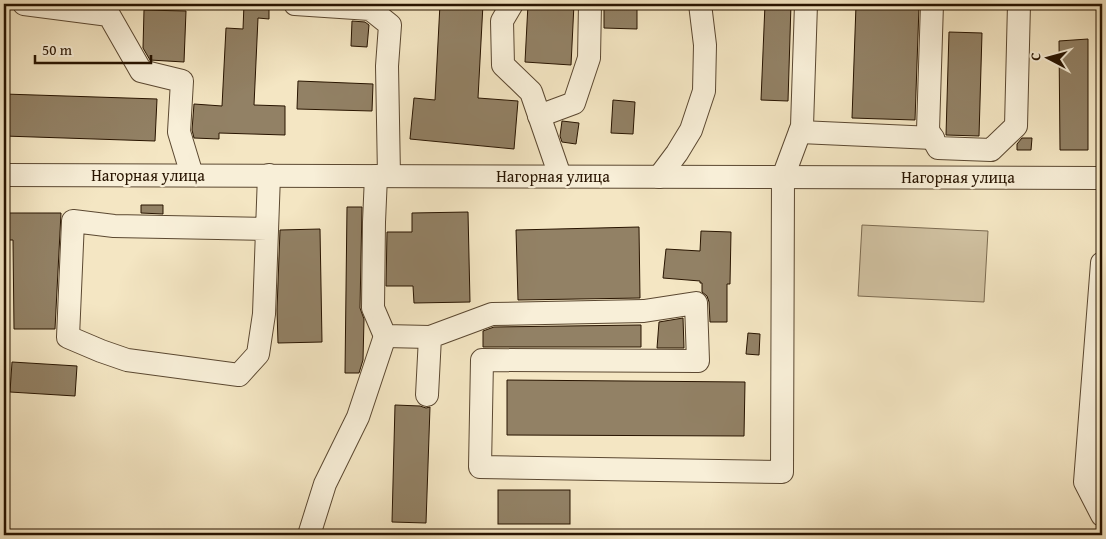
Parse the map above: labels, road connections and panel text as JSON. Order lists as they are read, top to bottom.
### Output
{
  "streets": {
    "street": ["Нагорная улица"]
  },
  "scale_bar": "50 m",
  "north": "left"
}
